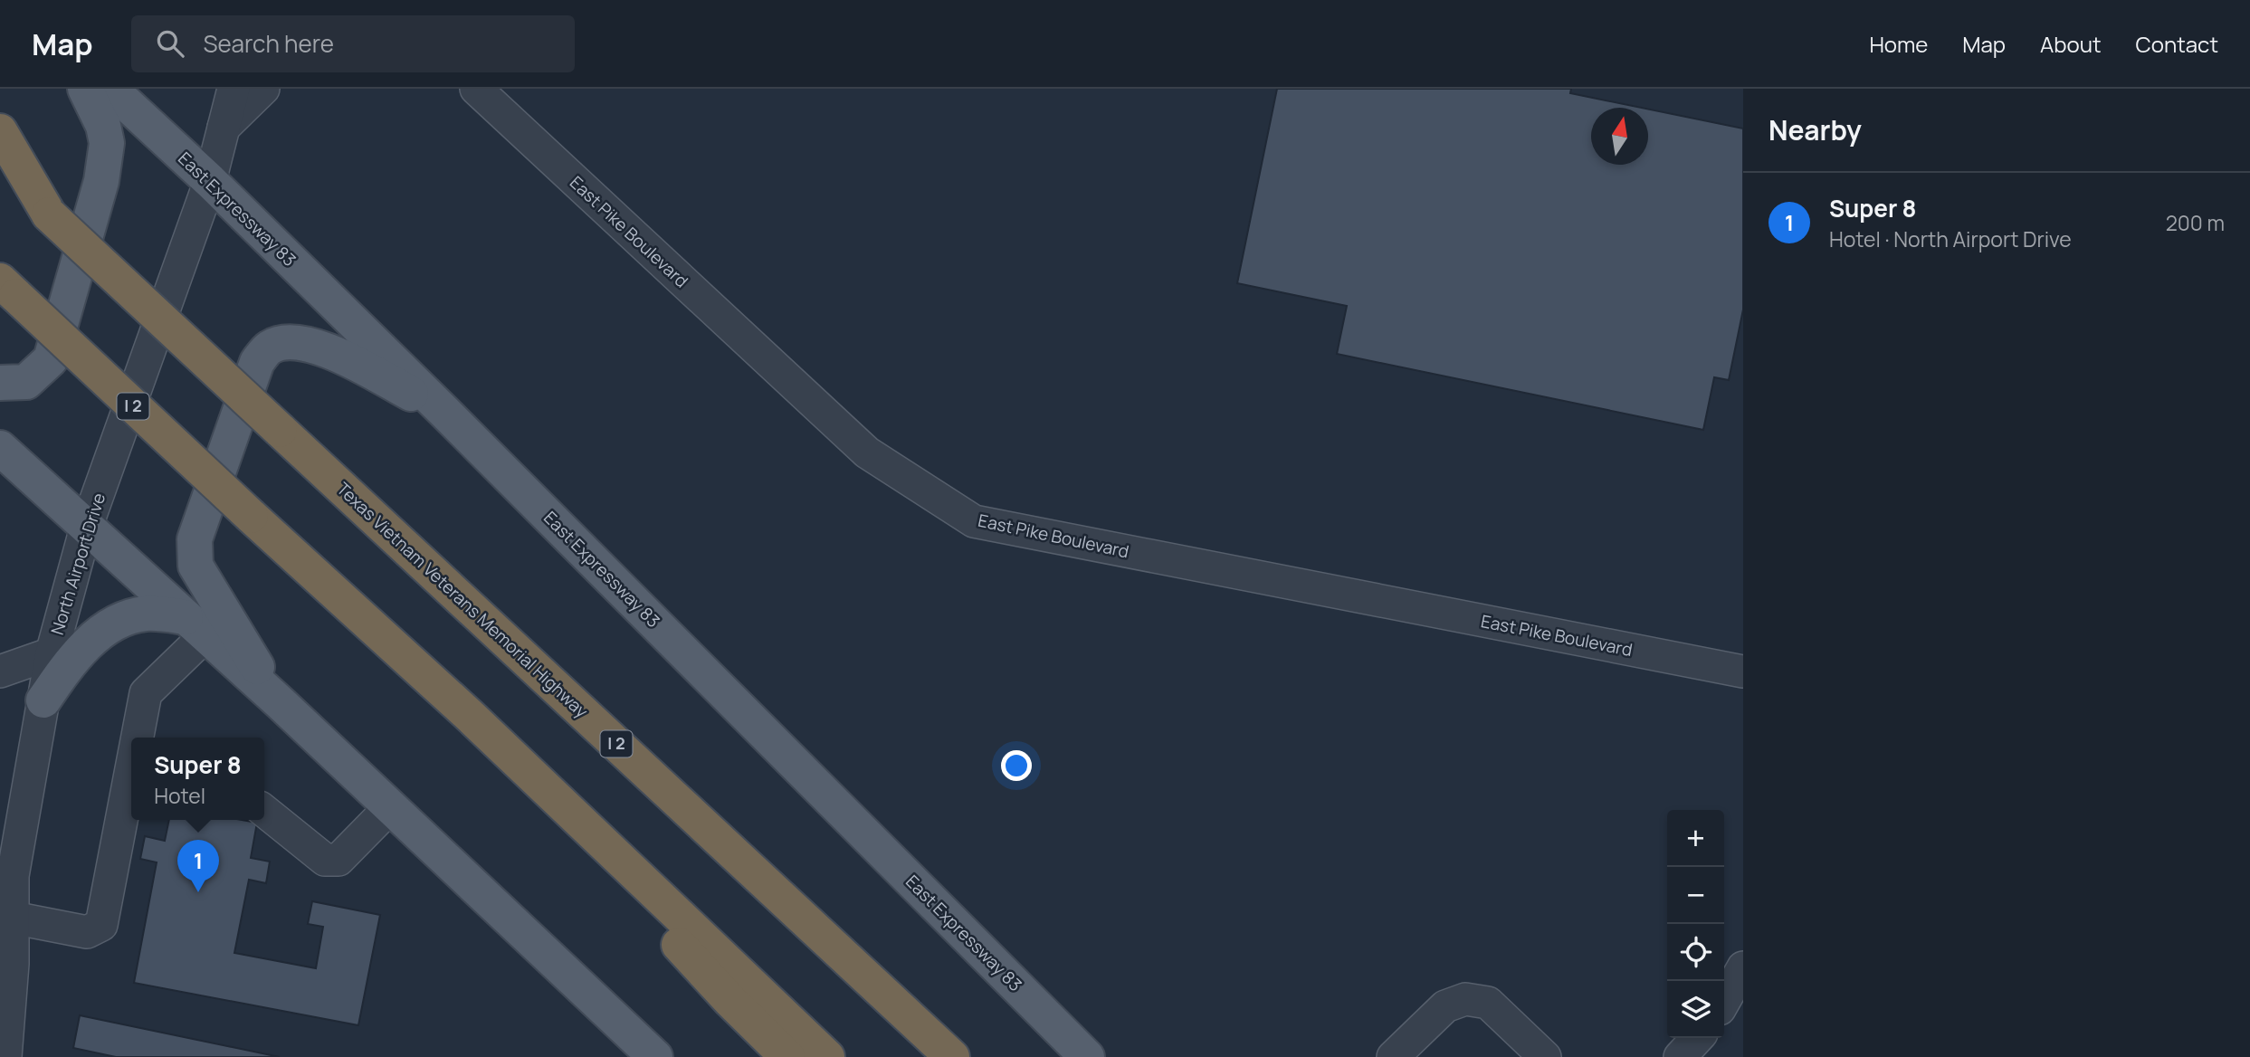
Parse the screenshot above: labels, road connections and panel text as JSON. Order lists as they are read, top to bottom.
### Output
{
  "streets": {
    "highway": ["I 2", "Texas Vietnam Veterans Memorial Highway"],
    "main road": ["East Expressway 83"],
    "street": ["East Pike Boulevard", "North Airport Drive"]
  },
  "crossings": [
    ["East Expressway 83", "North Airport Drive"]
  ],
  "north": "top",
  "page": {
    "header": "Map",
    "search": "Search here",
    "nav": [
      "Home",
      "Map",
      "About",
      "Contact"
    ],
    "heading": "Nearby",
    "list": [
      {
        "mark": "1",
        "name": "Super 8",
        "note": "Hotel · North Airport Drive",
        "value": "200 m"
      }
    ],
    "popup": ["Super 8", "Hotel"],
    "map_buttons": ["+", "−"],
    "pins": "1"
  }
}
